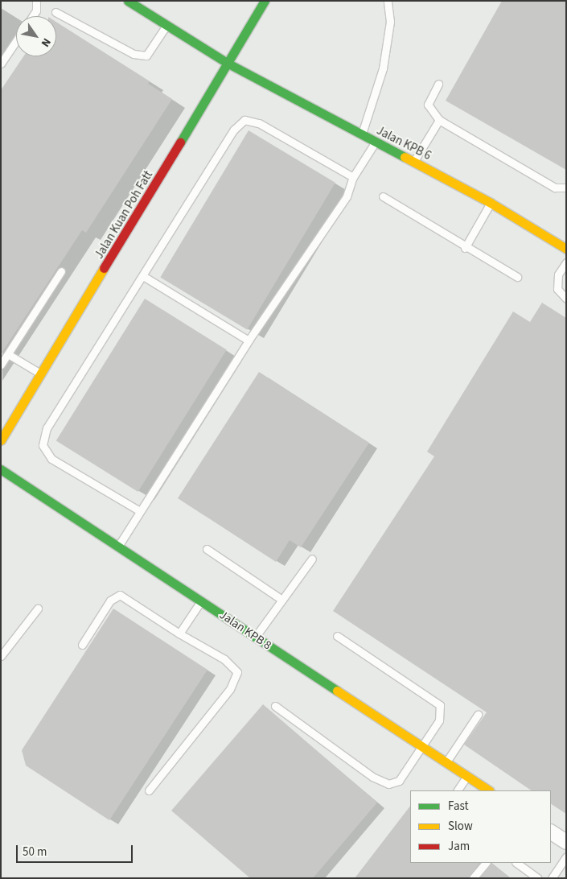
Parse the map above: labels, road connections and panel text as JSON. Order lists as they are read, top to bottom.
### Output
{
  "streets": {
    "street": ["Jalan KPB 6", "Jalan Kuan Poh Fatt", "Jalan KPB 8"]
  },
  "crossings": [
    ["Jalan KPB 6", "Jalan Kuan Poh Fatt"]
  ],
  "legend": ["Fast", "Slow", "Jam"],
  "scale_bar": "50 m",
  "north": "bottom right"
}
